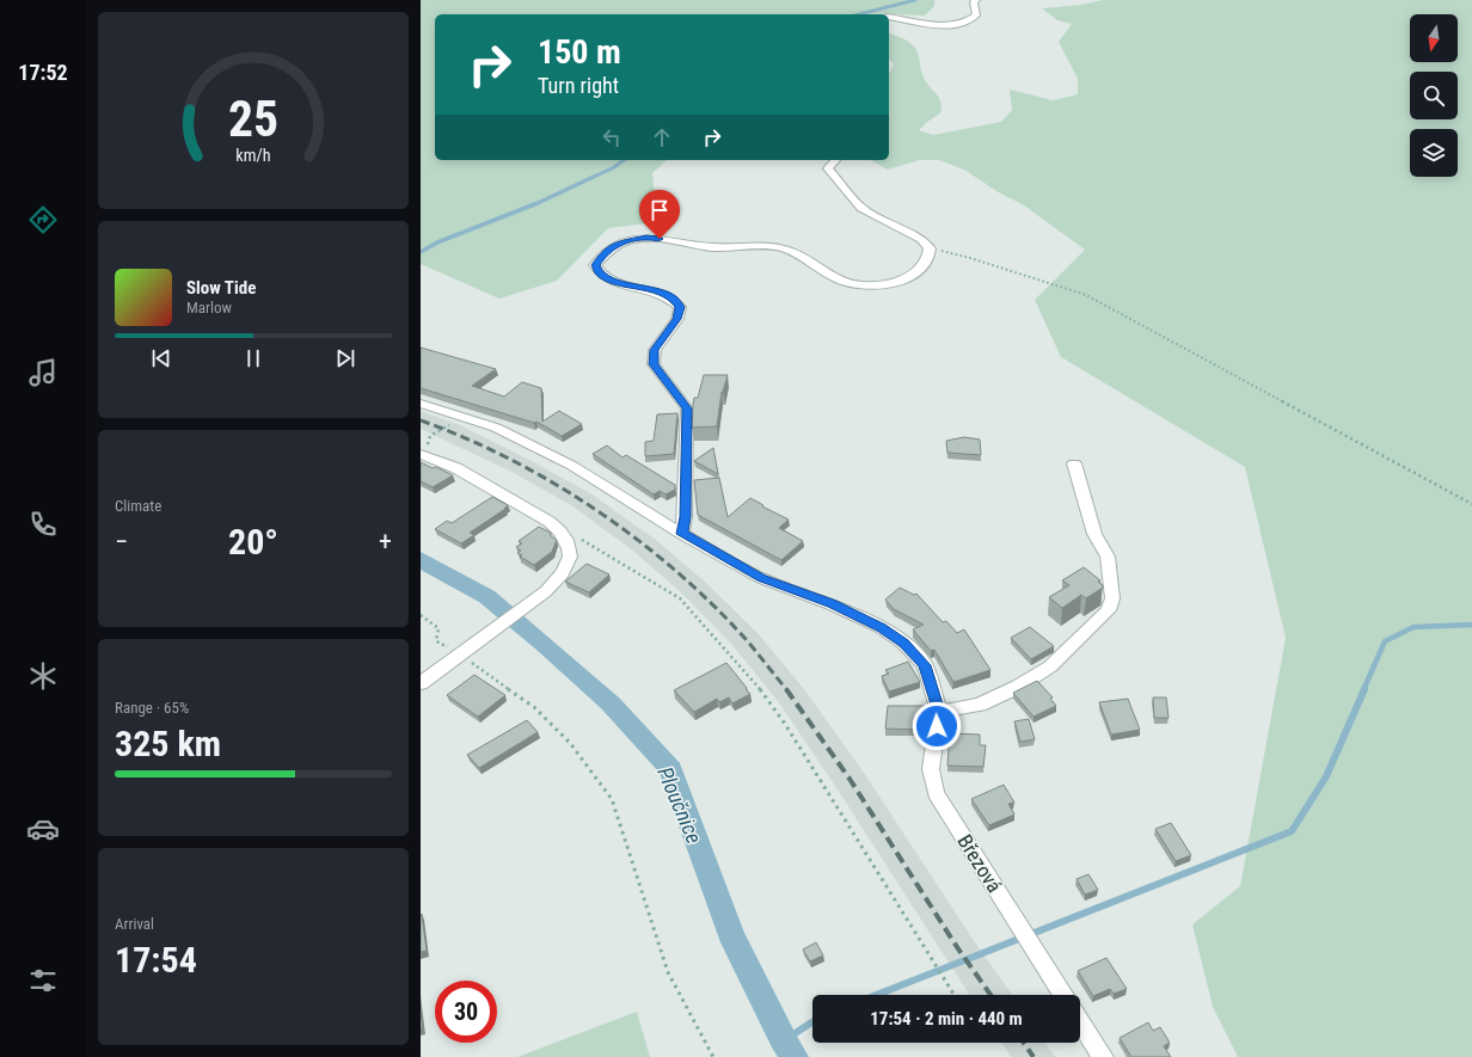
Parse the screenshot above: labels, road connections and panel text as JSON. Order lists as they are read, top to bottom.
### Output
{
  "streets": {
    "street": ["Březová"]
  },
  "water": ["Ploučnice"],
  "north": "bottom",
  "page": {
    "tabs": "17:52",
    "turn": ["150 m", "Turn right"],
    "song": ["Slow Tide", "Marlow"],
    "tile": [
      "Climate",
      ["Range · 65%", "325 km"],
      ["Arrival", "17:54"]
    ],
    "heat": ["−", "20°", "+"],
    "limit": "30",
    "trip": "17:54 · 2 min · 440 m",
    "gauge": ["25", "km/h"]
  }
}
